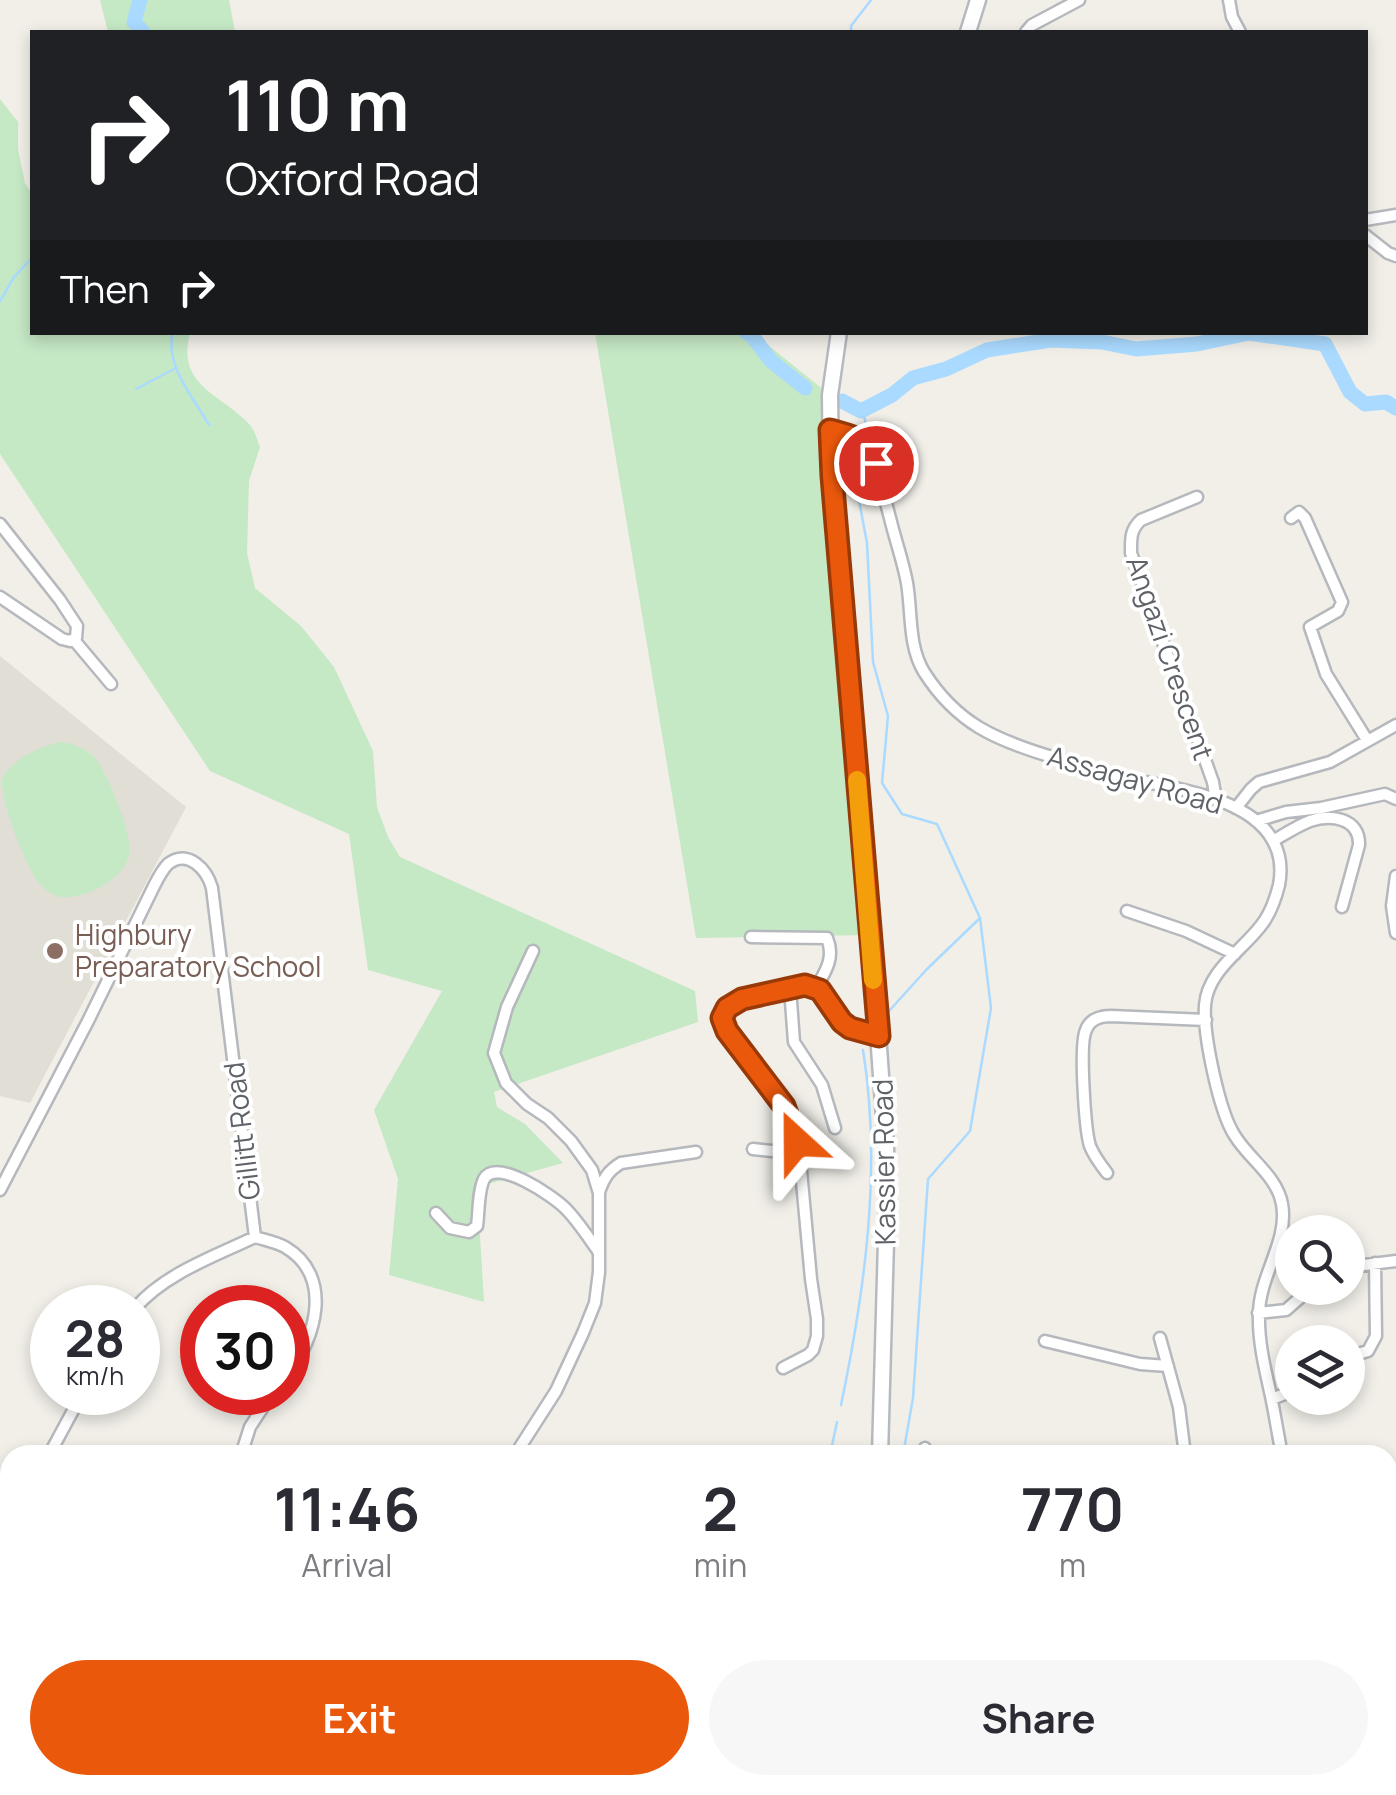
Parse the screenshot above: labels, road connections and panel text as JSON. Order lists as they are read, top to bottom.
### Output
{
  "streets": {
    "main road": ["Kassier Road"],
    "street": ["Angazi Crescent", "Assagay Road", "Gillitt Road"]
  },
  "crossings": [
    ["Angazi Crescent", "Assagay Road"],
    ["Assagay Road", "Kassier Road"]
  ],
  "places": ["Highbury Preparatory School"],
  "page": {
    "turn": ["110 m", "Oxford Road"],
    "then": "Then",
    "speed": "28 km/h",
    "limit": "30",
    "eta": [
      "11:46",
      "Arrival",
      "2",
      "min",
      "770",
      "m"
    ],
    "buttons": ["Exit", "Share"]
  }
}
